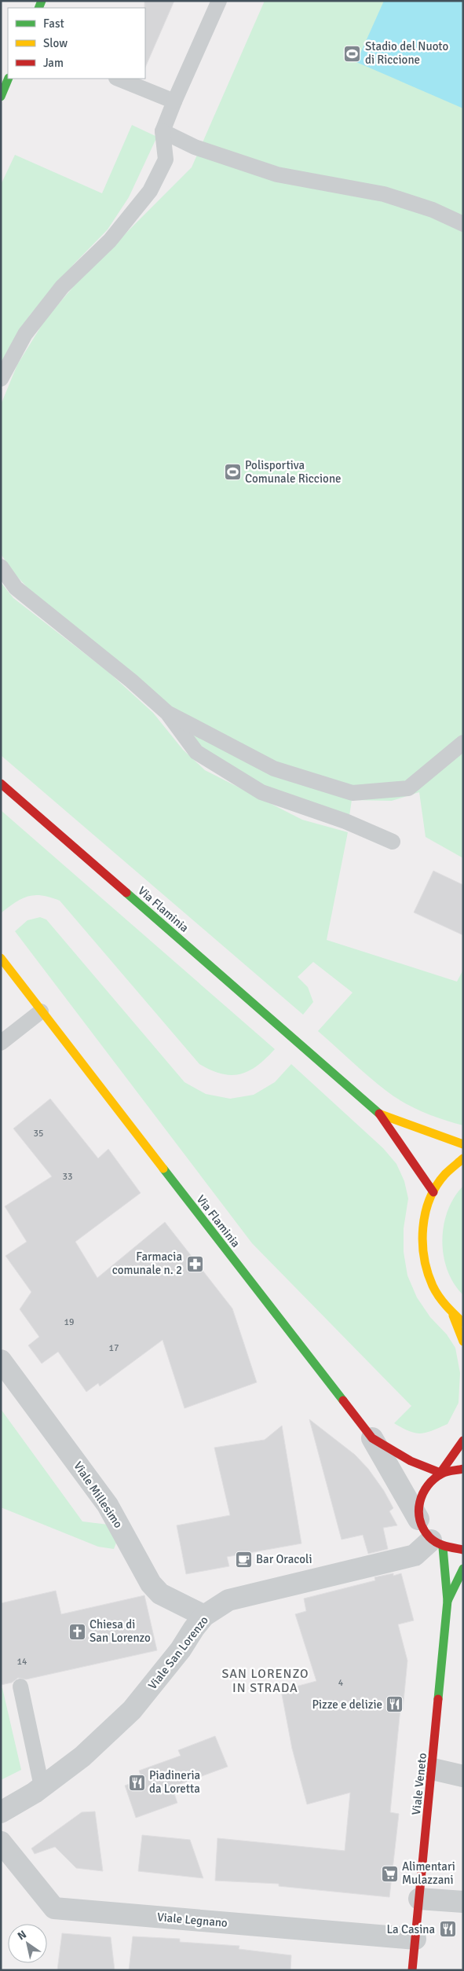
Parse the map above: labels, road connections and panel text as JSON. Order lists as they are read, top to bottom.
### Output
{
  "streets": {
    "main road": ["Via Flaminia", "Viale Veneto"],
    "street": ["Viale Millesimo", "Viale San Lorenzo", "Viale Legnano"]
  },
  "crossings": [
    ["Viale Millesimo", "Viale San Lorenzo"],
    ["Viale San Lorenzo", "Viale Veneto"],
    ["Viale Veneto", "Viale Legnano"]
  ],
  "districts": ["SAN LORENZO IN STRADA"],
  "places": {
    "sports": ["Stadio del Nuoto di Riccione", "Polisportiva Comunale Riccione"],
    "pharmacy": ["Farmacia comunale n. 2"],
    "cafe": ["Bar Oracoli"],
    "church": ["Chiesa di San Lorenzo"],
    "restaurant": ["Pizze e delizie", "Piadineria da Loretta", "La Casina"],
    "supermarket": ["Alimentari Mulazzani"]
  },
  "house_numbers": [
    "35",
    "33",
    "19",
    "17",
    "14",
    "4"
  ],
  "legend": ["Fast", "Slow", "Jam"],
  "north": "top left"
}
